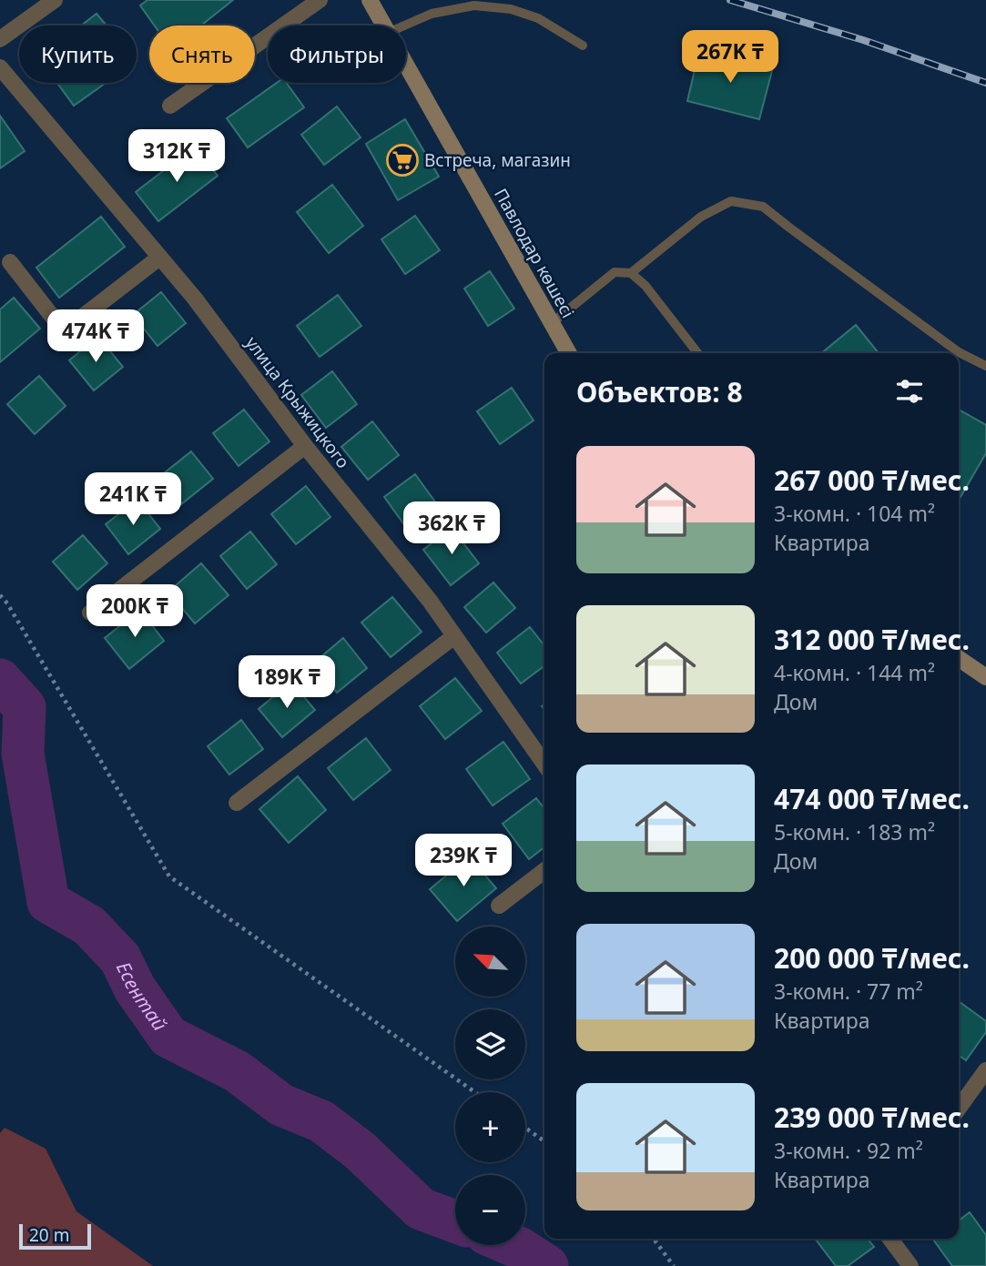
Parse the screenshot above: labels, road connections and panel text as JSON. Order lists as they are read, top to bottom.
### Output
{
  "streets": {
    "street": ["Павлодар көшесі", "улица Крыжицкого"]
  },
  "water": ["Есентай"],
  "places": {
    "supermarket": ["Встреча, магазин"]
  },
  "scale_bar": "20 m",
  "north": "top left",
  "page": {
    "chip": ["Купить", "Снять", "Фильтры"],
    "price": [
      "267K ₸",
      "312K ₸",
      "474K ₸",
      "241K ₸",
      "362K ₸",
      "200K ₸",
      "189K ₸",
      "239K ₸"
    ],
    "heading": "Объектов: 8",
    "list": [
      {
        "name": "267 000 ₸/мес.",
        "note": "3-комн. · 104 m² · Квартира"
      },
      {
        "name": "312 000 ₸/мес.",
        "note": "4-комн. · 144 m² · Дом"
      },
      {
        "name": "474 000 ₸/мес.",
        "note": "5-комн. · 183 m² · Дом"
      },
      {
        "name": "200 000 ₸/мес.",
        "note": "3-комн. · 77 m² · Квартира"
      },
      {
        "name": "239 000 ₸/мес.",
        "note": "3-комн. · 92 m² · Квартира"
      }
    ],
    "map_buttons": ["+", "−"],
    "scale": "20 m"
  }
}
